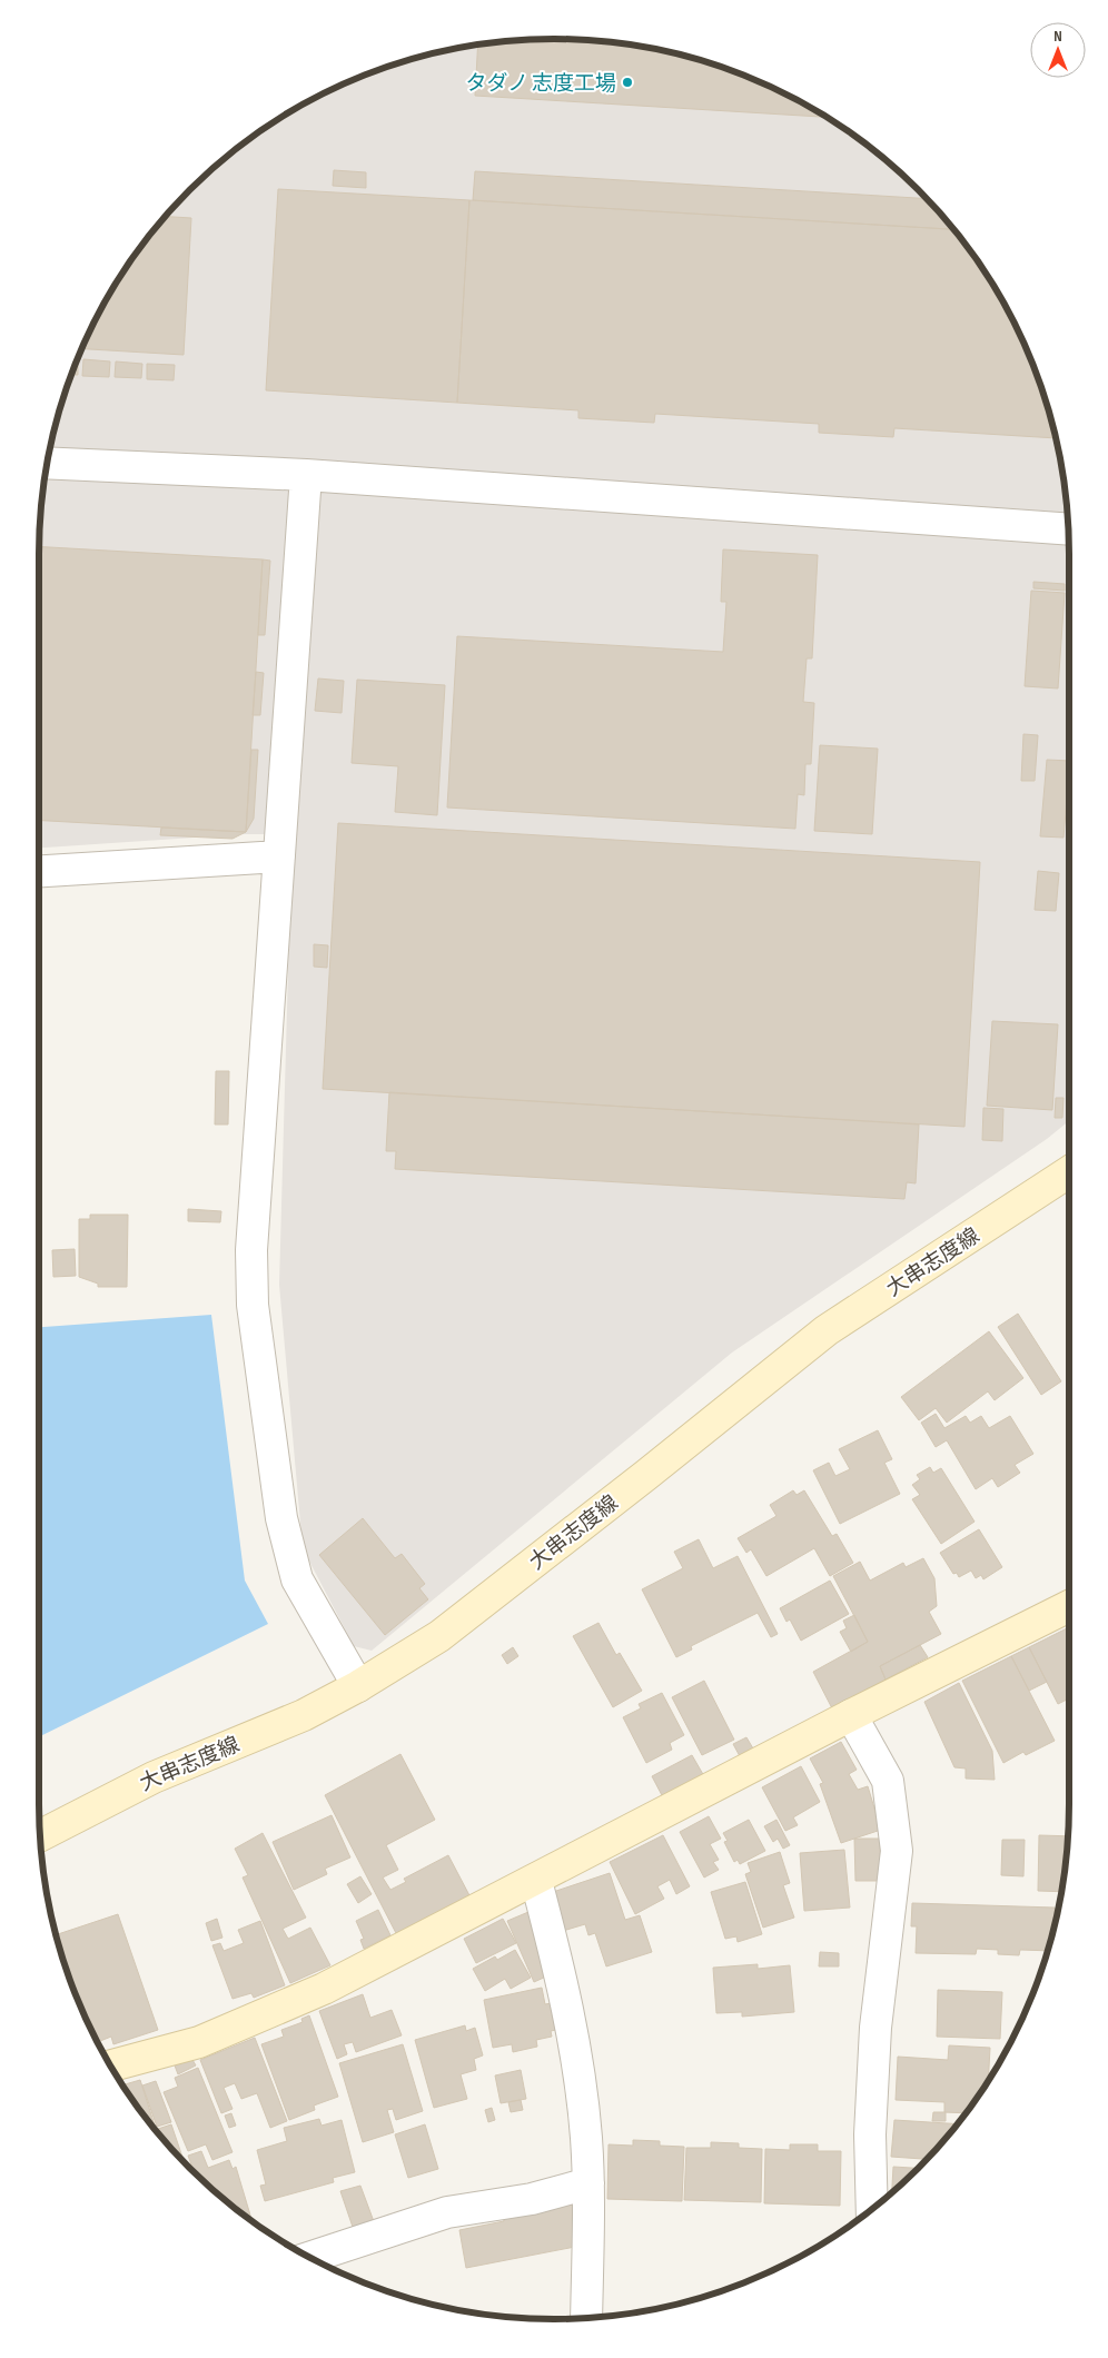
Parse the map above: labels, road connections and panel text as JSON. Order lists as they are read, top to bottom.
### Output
{
  "streets": {
    "main road": ["大串志度線"]
  },
  "places": ["タダノ 志度工場"],
  "north": "top"
}
